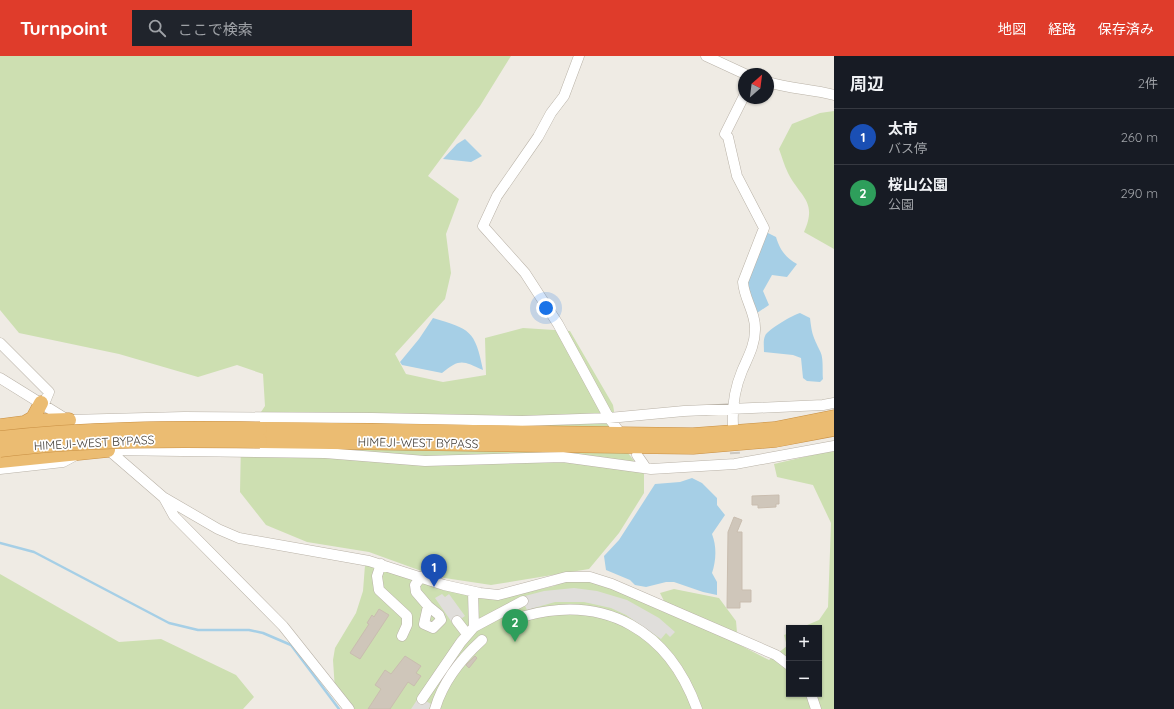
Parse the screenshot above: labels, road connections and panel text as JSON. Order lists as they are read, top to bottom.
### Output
{
  "streets": {
    "highway": ["HIMEJI-WEST BYPASS"]
  },
  "north": "top right",
  "page": {
    "header": "Turnpoint",
    "search": "ここで検索",
    "nav": ["地図", "経路", "保存済み"],
    "heading": ["周辺", "2件"],
    "list": [
      {
        "mark": "1",
        "name": "太市",
        "note": "バス停",
        "value": "260 m"
      },
      {
        "mark": "2",
        "name": "桜山公園",
        "note": "公園",
        "value": "290 m"
      }
    ],
    "pins": ["1", "2"],
    "map_buttons": ["+", "−"]
  }
}
